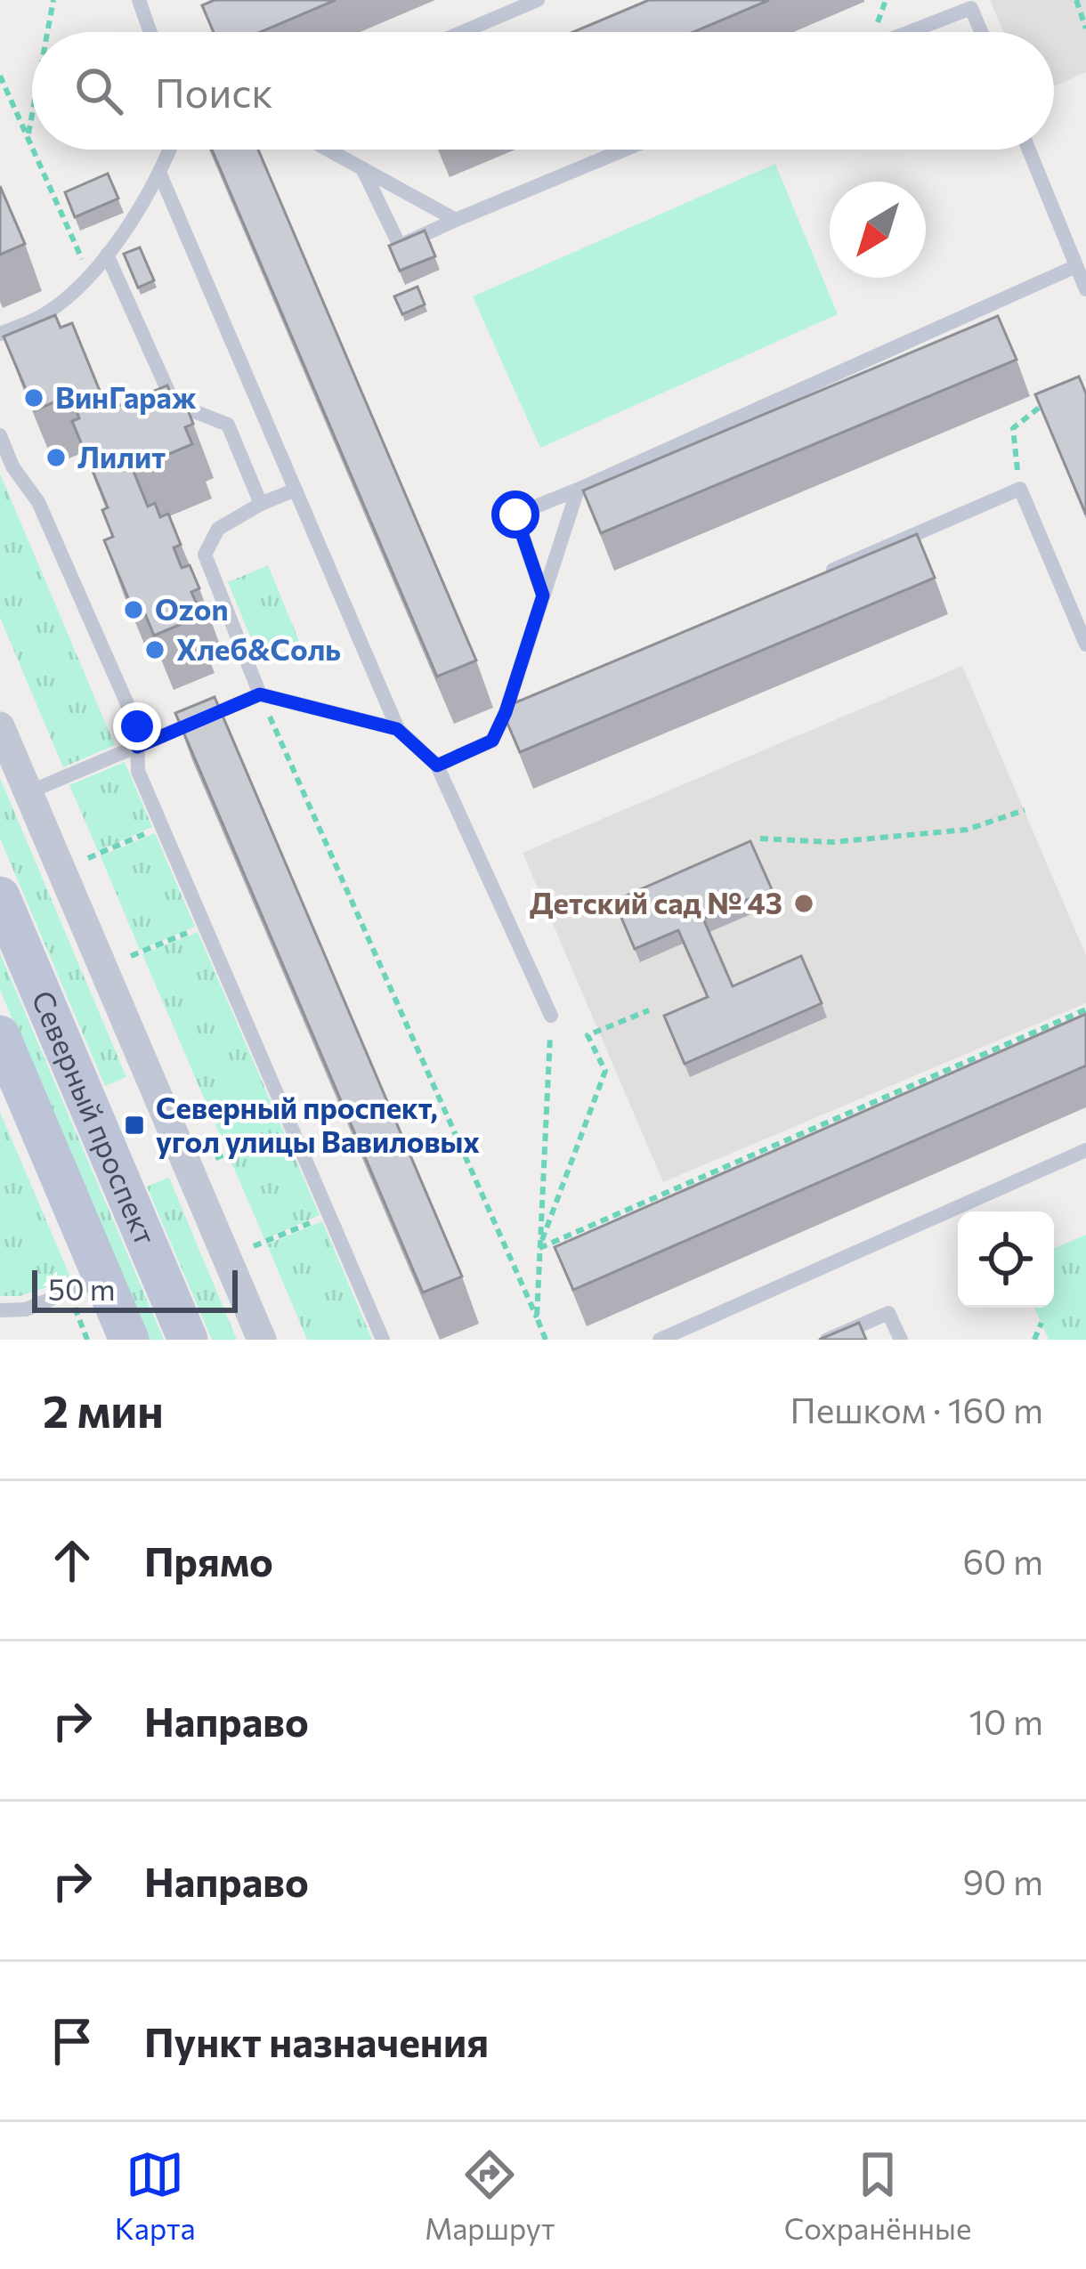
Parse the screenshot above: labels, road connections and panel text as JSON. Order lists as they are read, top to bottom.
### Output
{
  "streets": {
    "main road": ["Северный проспект"]
  },
  "places": {
    "other": [
      "ВинГараж",
      "Лилит",
      "Ozon",
      "Хлеб&Соль",
      "Детский сад № 43"
    ],
    "transit": ["Северный проспект, угол улицы Вавиловых"]
  },
  "scale_bar": "50 m",
  "north": "bottom left",
  "page": {
    "search": "Поиск",
    "scale": "50 m",
    "heading": ["2 мин", "Пешком · 160 m"],
    "list": [
      ["Прямо", "60 m"],
      ["Направо", "10 m"],
      ["Направо", "90 m"],
      "Пункт назначения"
    ],
    "nav": ["Карта", "Маршрут", "Сохранённые"]
  }
}
